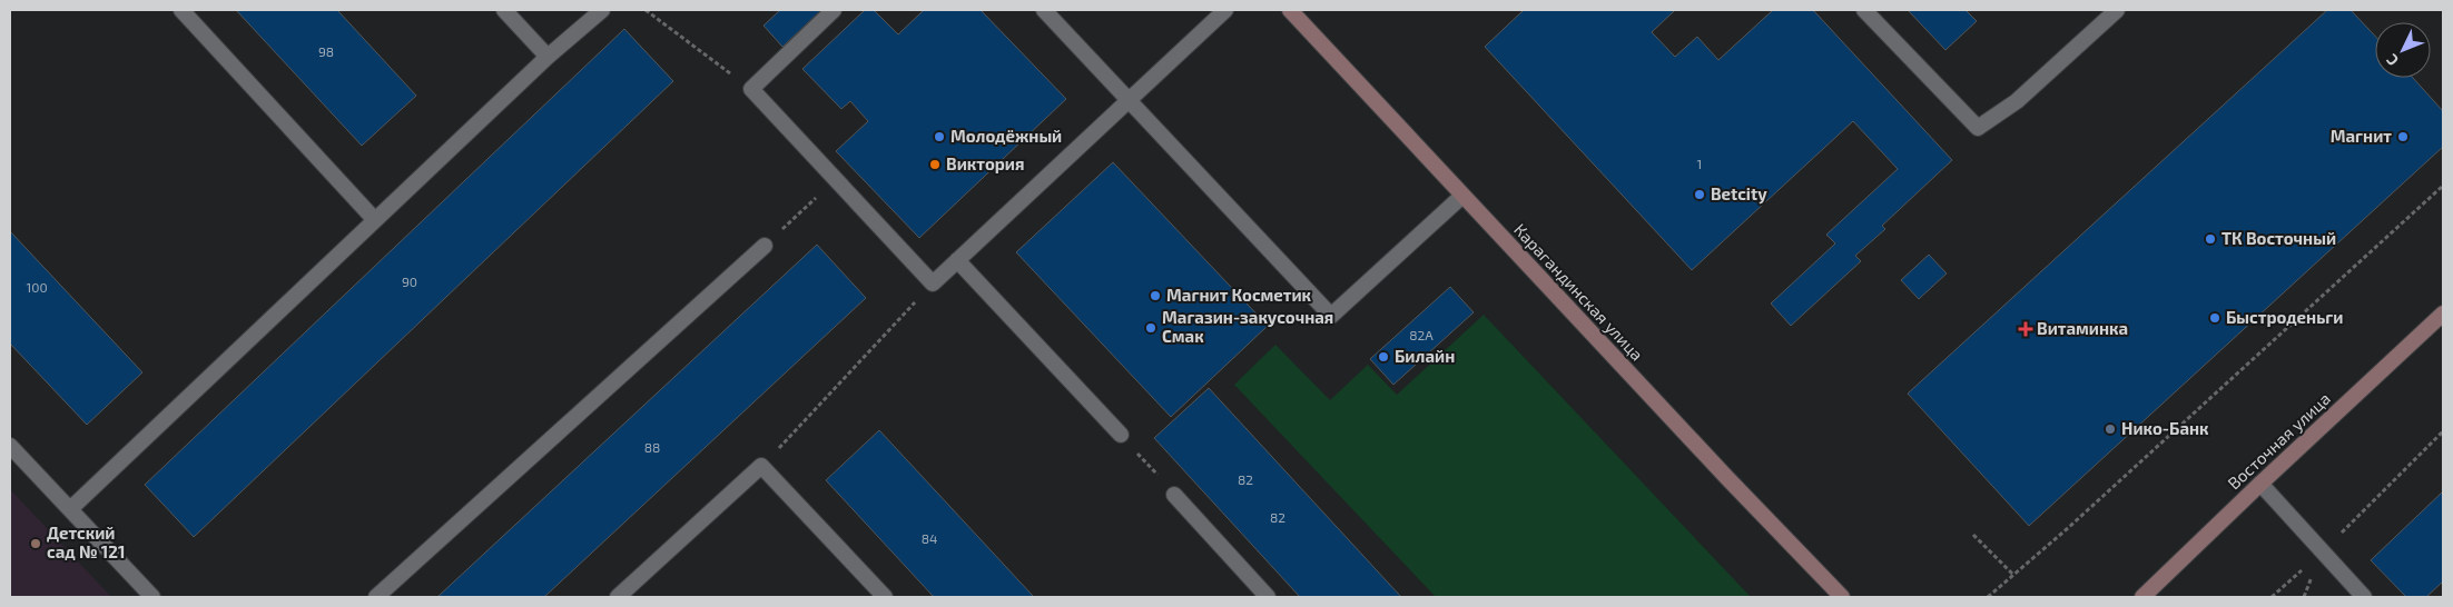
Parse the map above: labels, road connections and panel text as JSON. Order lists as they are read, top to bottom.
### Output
{
  "streets": {
    "main road": ["Карагандинская улица", "Восточная улица"]
  },
  "places": {
    "other": [
      "Молодёжный",
      "Магнит",
      "Виктория",
      "Betcity",
      "ТК Восточный",
      "Магнит Косметик",
      "Быстроденьги",
      "Магазин-закусочная Смак",
      "Билайн",
      "Нико-Банк",
      "Детский сад № 121"
    ],
    "health": ["Витаминка"]
  },
  "house_numbers": [
    "98",
    "1",
    "90",
    "100",
    "82А",
    "88",
    "82",
    "82",
    "84"
  ],
  "north": "bottom left"
}
